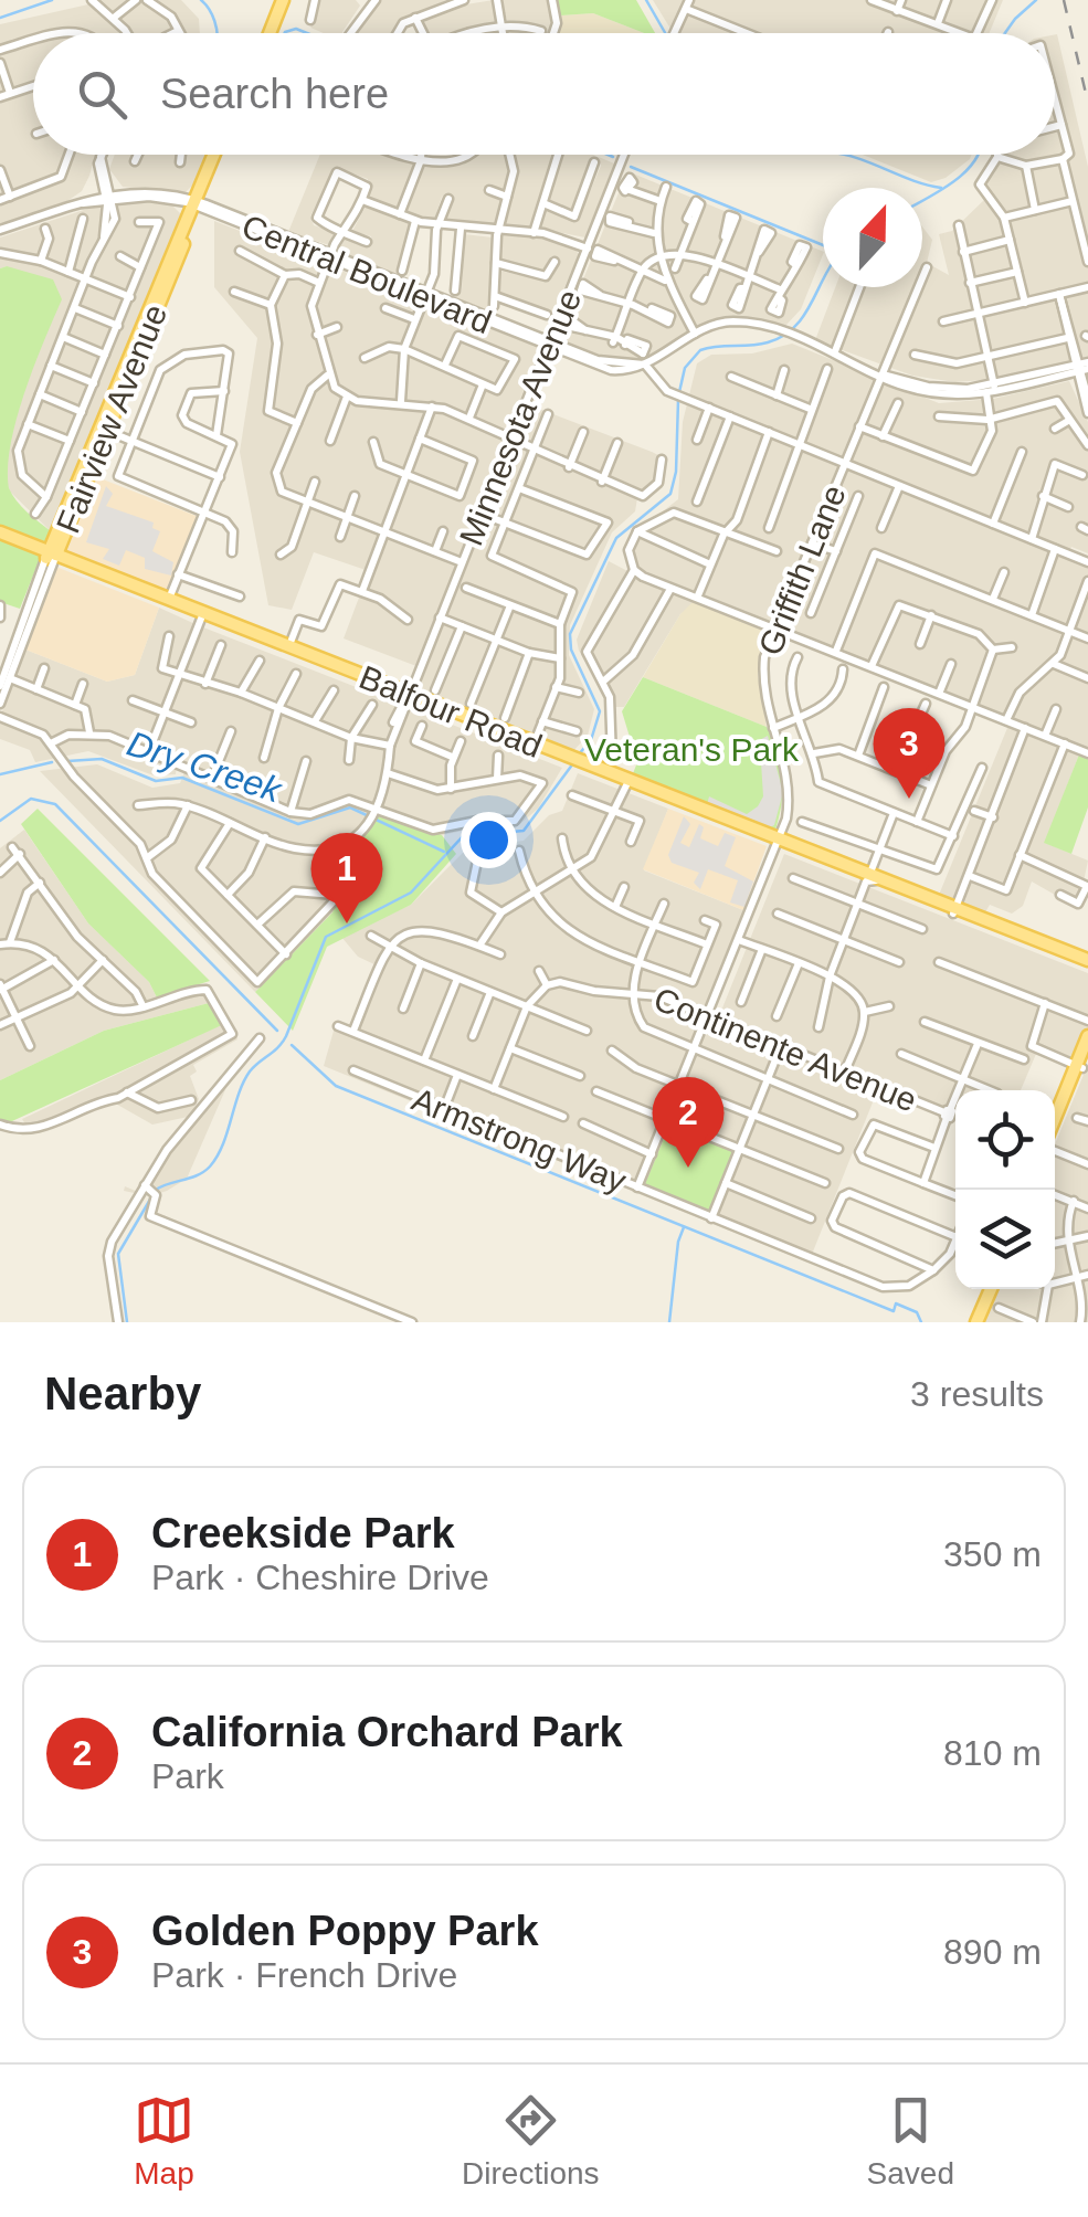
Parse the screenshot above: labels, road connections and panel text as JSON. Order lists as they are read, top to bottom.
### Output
{
  "streets": {
    "main road": ["Fairview Avenue", "Balfour Road"],
    "street": [
      "Central Boulevard",
      "Minnesota Avenue",
      "Griffith Lane",
      "Continente Avenue",
      "Armstrong Way"
    ]
  },
  "crossings": [
    ["Central Boulevard", "Minnesota Avenue"],
    ["Central Boulevard", "Fairview Avenue"],
    ["Minnesota Avenue", "Balfour Road"],
    ["Fairview Avenue", "Balfour Road"],
    ["Griffith Lane", "Balfour Road"],
    ["Griffith Lane", "Continente Avenue"],
    ["Griffith Lane", "Armstrong Way"]
  ],
  "water": ["Dry Creek"],
  "parks": ["Veteran's Park"],
  "north": "top",
  "page": {
    "search": "Search here",
    "pins": ["3", "1", "2"],
    "heading": ["Nearby", "3 results"],
    "list": [
      {
        "mark": "1",
        "name": "Creekside Park",
        "note": "Park · Cheshire Drive",
        "value": "350 m"
      },
      {
        "mark": "2",
        "name": "California Orchard Park",
        "note": "Park",
        "value": "810 m"
      },
      {
        "mark": "3",
        "name": "Golden Poppy Park",
        "note": "Park · French Drive",
        "value": "890 m"
      }
    ],
    "nav": ["Map", "Directions", "Saved"]
  }
}
